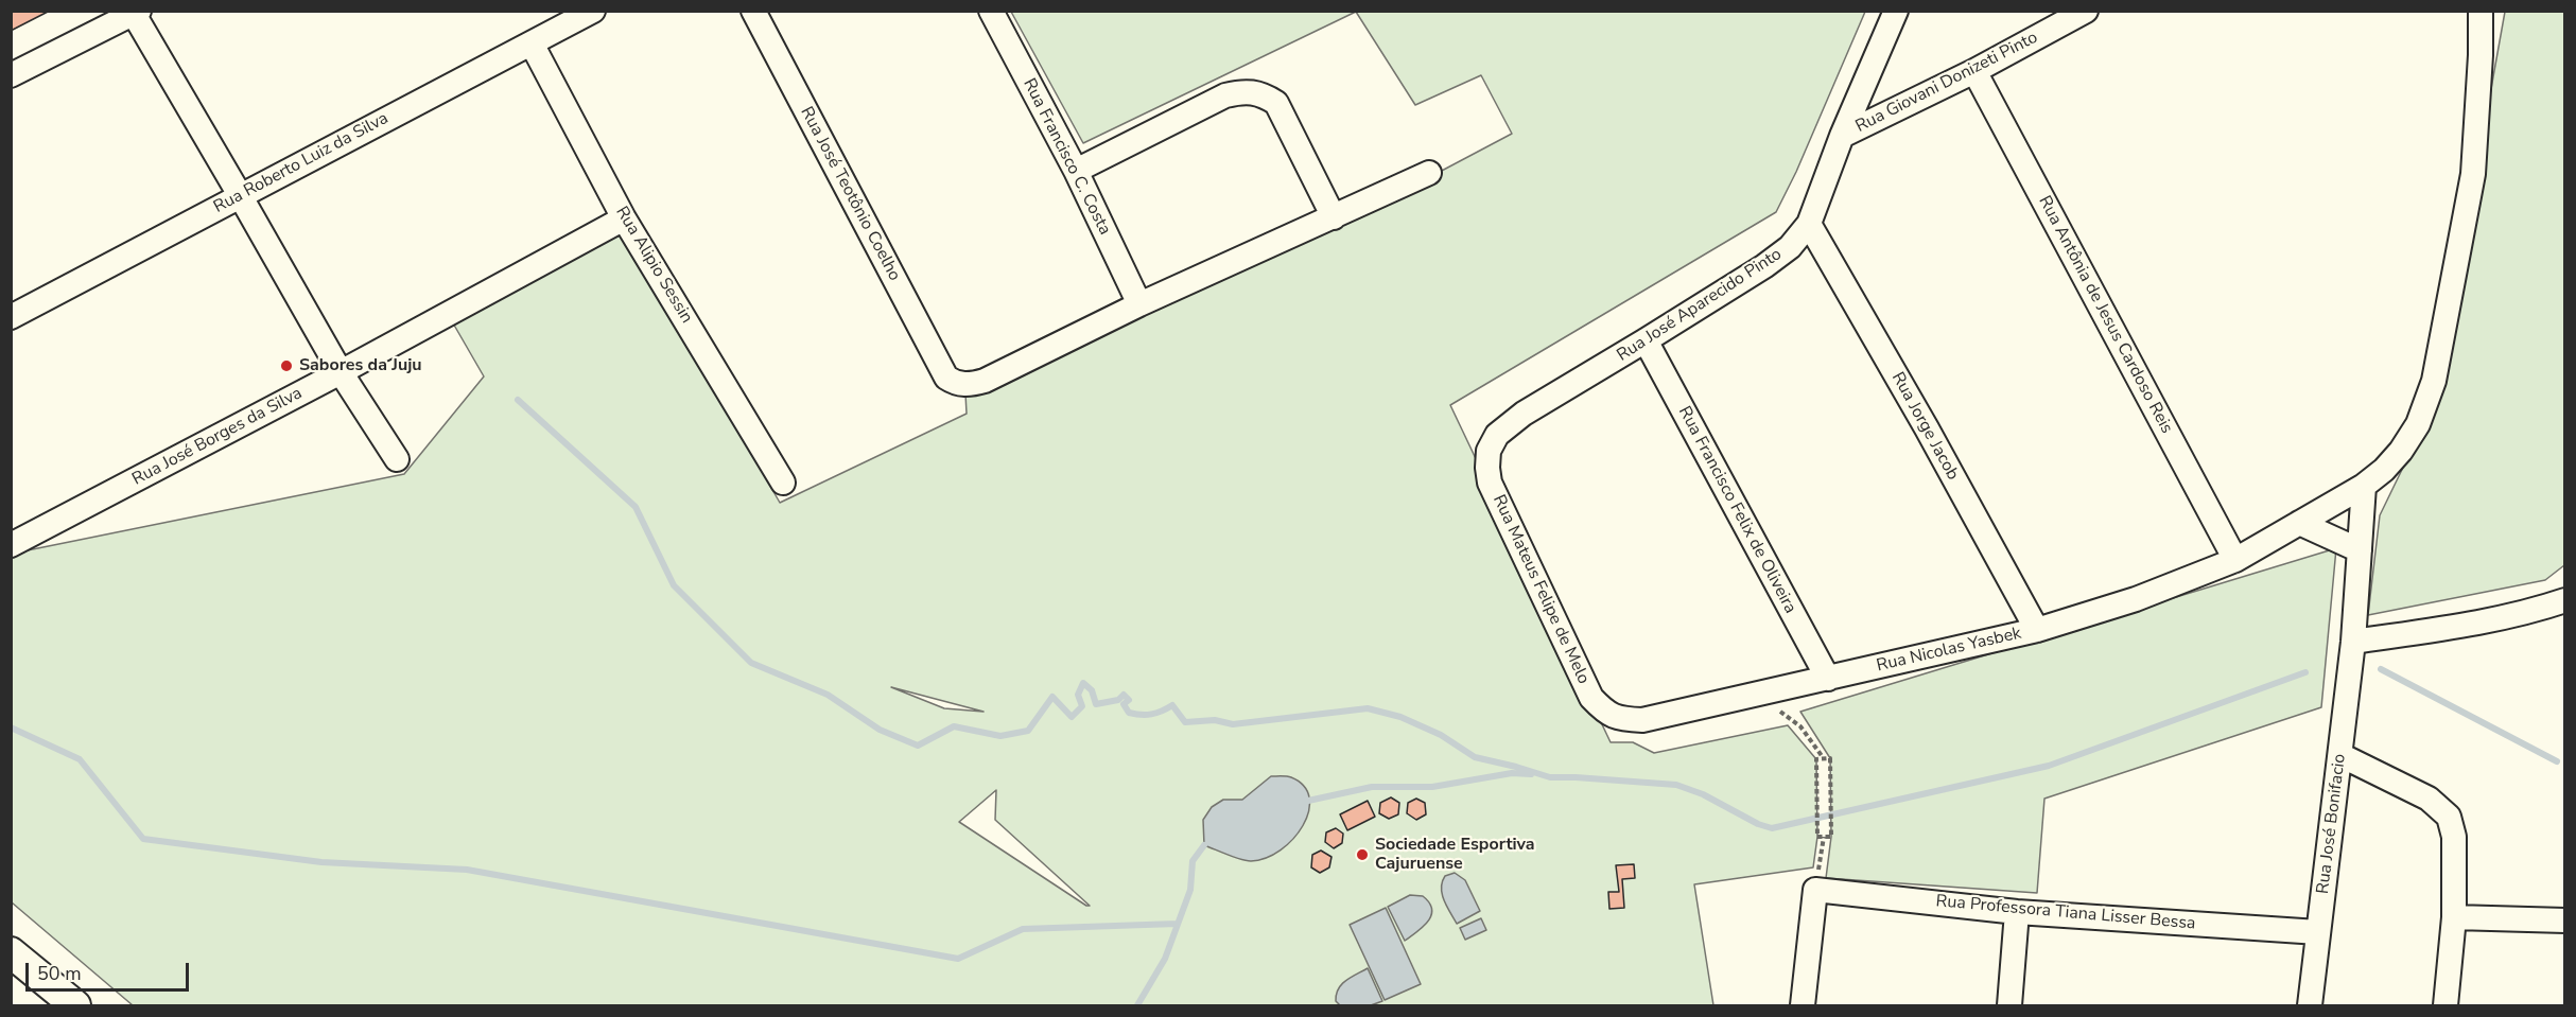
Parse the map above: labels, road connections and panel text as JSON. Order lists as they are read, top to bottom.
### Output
{
  "streets": {
    "street": [
      "Rua Giovani Donizeti Pinto",
      "Rua Francisco C. Costa",
      "Rua Roberto Luiz da Silva",
      "Rua José Teotônio Coelho",
      "Rua Alipio Sessin",
      "Rua José Aparecido Pinto",
      "Rua Antônia de Jesus Cardoso Reis",
      "Rua Jorge Jacob",
      "Rua José Borges da Silva",
      "Rua Francisco Felix de Oliveira",
      "Rua Mateus Felipe de Melo",
      "Rua Nicolas Yasbek",
      "Rua José Bonifacio",
      "Rua Professora Tiana Lisser Bessa"
    ]
  },
  "crossings": [
    ["Rua Giovani Donizeti Pinto", "Rua José Aparecido Pinto"],
    ["Rua Giovani Donizeti Pinto", "Rua Antônia de Jesus Cardoso Reis"],
    ["Rua Francisco C. Costa", "Rua José Teotônio Coelho"],
    ["Rua Roberto Luiz da Silva", "Rua Alipio Sessin"],
    ["Rua Alipio Sessin", "Rua José Borges da Silva"],
    ["Rua José Aparecido Pinto", "Rua Jorge Jacob"],
    ["Rua José Aparecido Pinto", "Rua Francisco Felix de Oliveira"],
    ["Rua José Aparecido Pinto", "Rua Mateus Felipe de Melo"],
    ["Rua Antônia de Jesus Cardoso Reis", "Rua Nicolas Yasbek"],
    ["Rua Jorge Jacob", "Rua Nicolas Yasbek"],
    ["Rua Francisco Felix de Oliveira", "Rua Nicolas Yasbek"],
    ["Rua Mateus Felipe de Melo", "Rua Nicolas Yasbek"],
    ["Rua Nicolas Yasbek", "Rua José Bonifacio"],
    ["Rua José Bonifacio", "Rua Professora Tiana Lisser Bessa"]
  ],
  "places": ["Sabores da Juju", "Sociedade Esportiva Cajuruense"],
  "scale_bar": "50 m"
}
